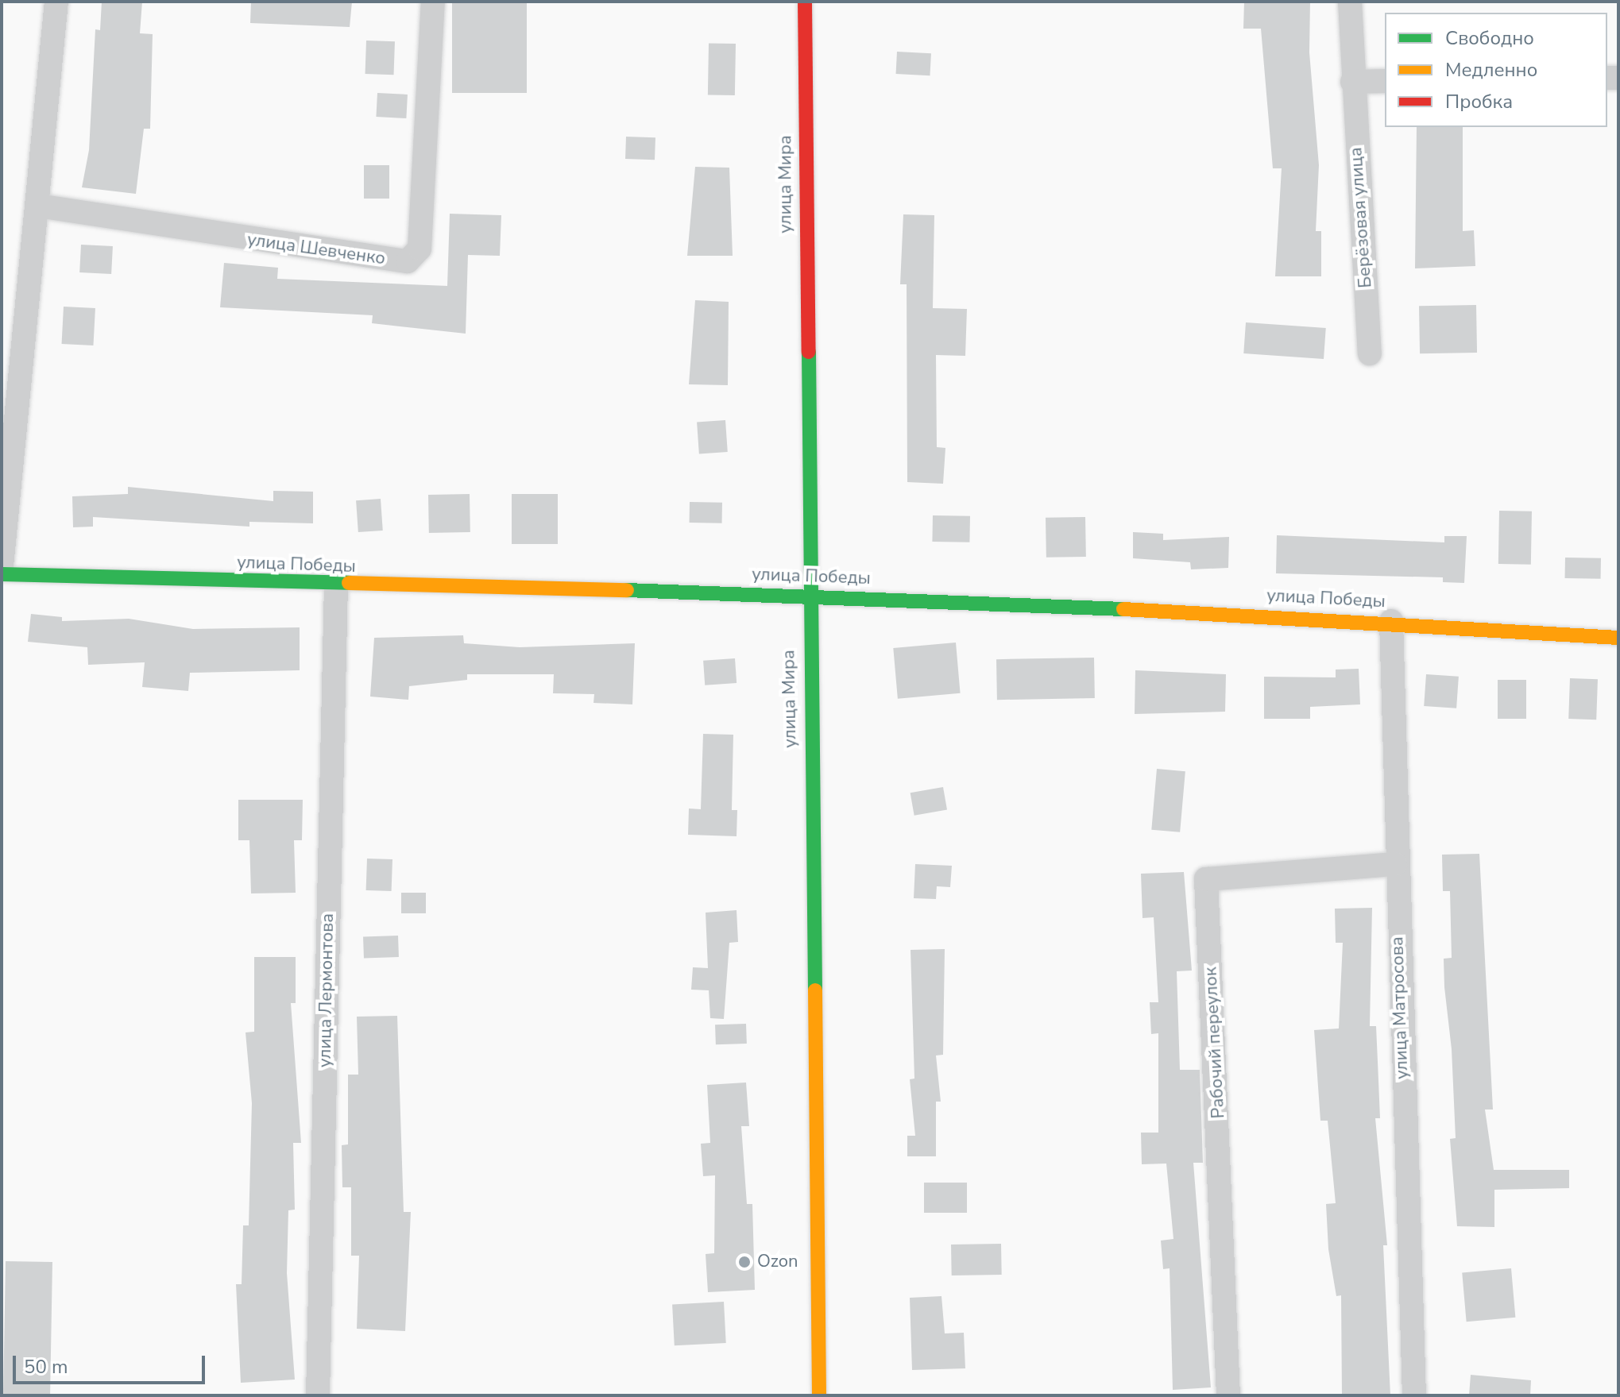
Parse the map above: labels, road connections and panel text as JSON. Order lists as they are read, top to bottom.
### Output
{
  "streets": {
    "street": [
      "улица Мира",
      "Берёзовая улица",
      "улица Шевченко",
      "улица Победы",
      "улица Лермонтова",
      "улица Матросова",
      "Рабочий переулок"
    ]
  },
  "crossings": [
    ["улица Мира", "улица Победы"],
    ["улица Победы", "улица Лермонтова"],
    ["улица Победы", "улица Матросова"],
    ["улица Матросова", "Рабочий переулок"]
  ],
  "places": ["Ozon"],
  "legend": ["Свободно", "Медленно", "Пробка"],
  "scale_bar": "50 m"
}
